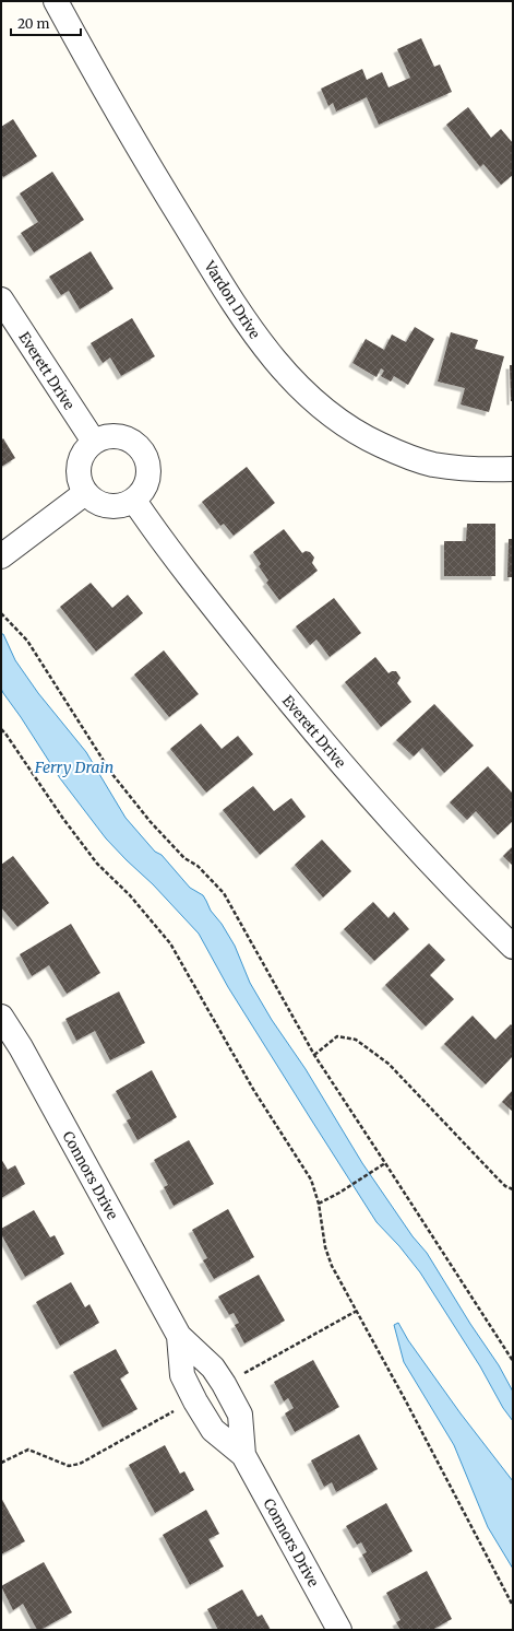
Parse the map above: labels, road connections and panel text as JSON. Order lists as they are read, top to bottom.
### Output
{
  "streets": {
    "street": ["Vardon Drive", "Everett Drive", "Connors Drive"]
  },
  "water": ["Ferry Drain"],
  "scale_bar": "20 m"
}
